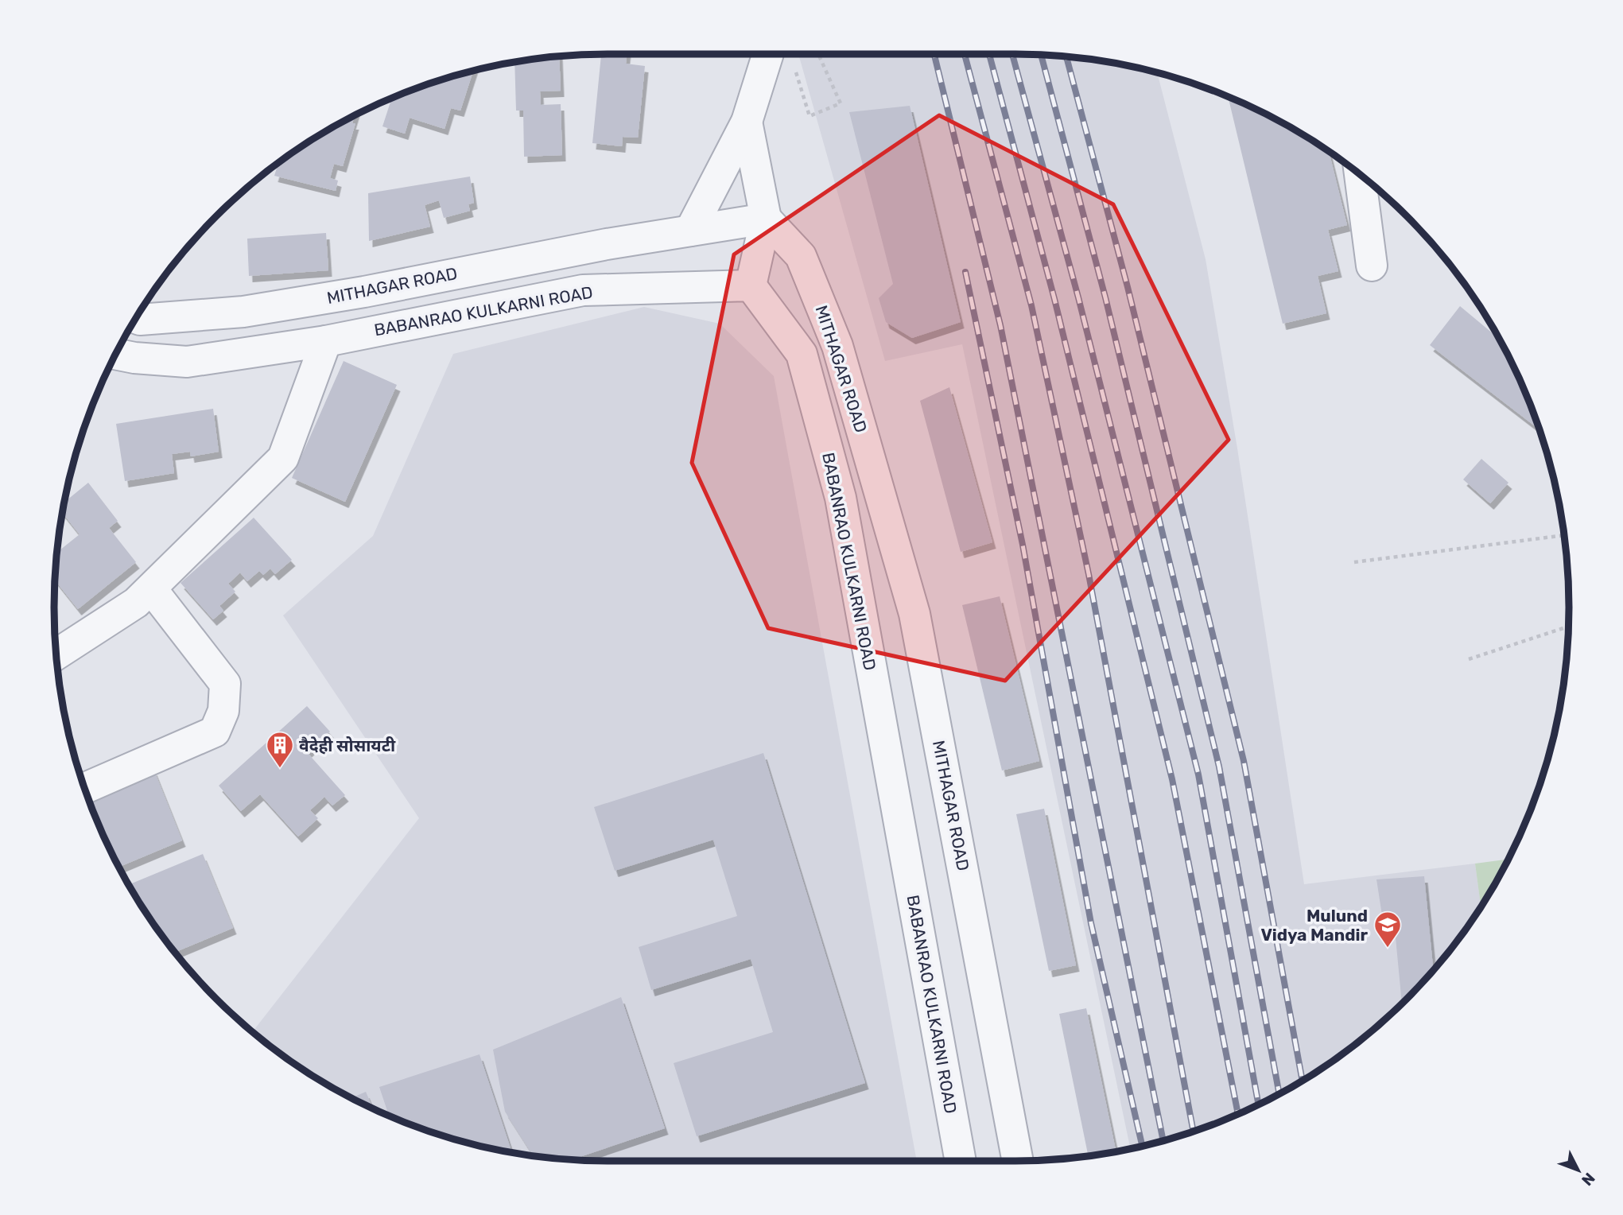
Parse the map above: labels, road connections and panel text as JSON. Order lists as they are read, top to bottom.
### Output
{
  "streets": {
    "street": ["MITHAGAR ROAD", "BABANRAO KULKARNI ROAD"]
  },
  "places": {
    "building": ["वैदेही सोसायटी"],
    "school or university": ["Mulund Vidya Mandir"]
  },
  "north": "bottom right"
}
